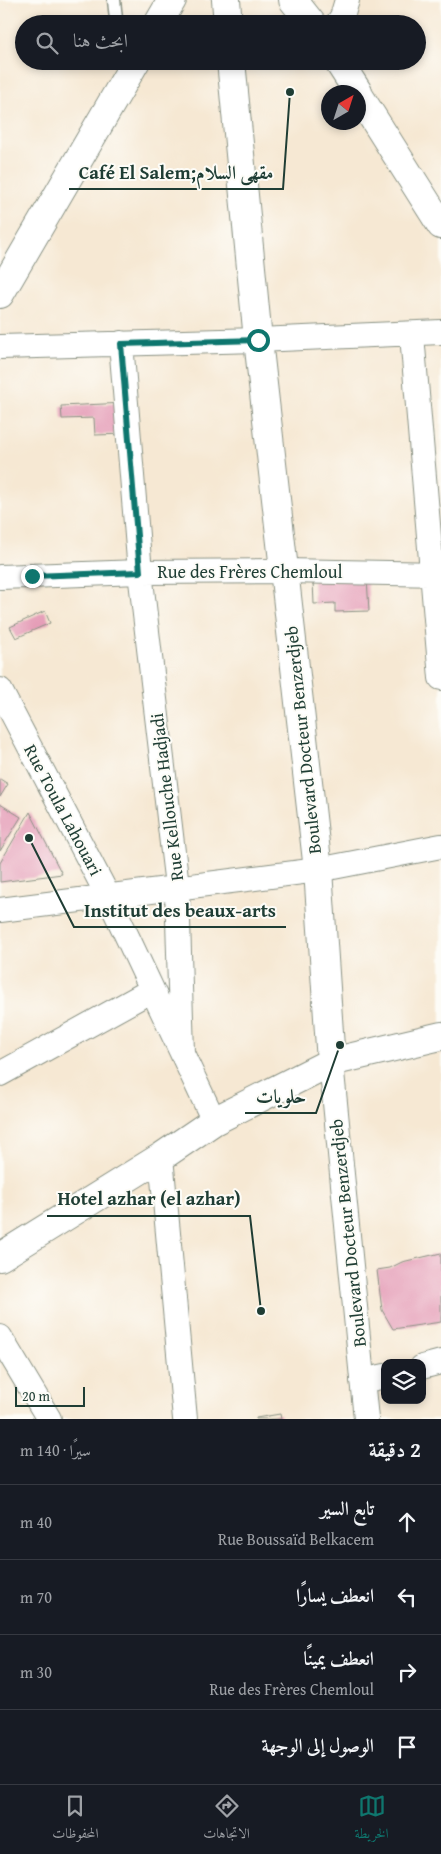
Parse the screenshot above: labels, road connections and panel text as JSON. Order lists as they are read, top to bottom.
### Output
{
  "streets": {
    "street": [
      "Rue des Frères Chemloul",
      "Boulevard Docteur Benzerdjeb",
      "Rue Kellouche Hadjadi",
      "Rue Toula Lahouari"
    ]
  },
  "crossings": [
    ["Rue des Frères Chemloul", "Boulevard Docteur Benzerdjeb"],
    ["Rue des Frères Chemloul", "Rue Kellouche Hadjadi"],
    ["Rue Kellouche Hadjadi", "Rue Toula Lahouari"]
  ],
  "places": [
    "Café El Salem;مقهى السلام",
    "Institut des beaux-arts",
    "حلويات",
    "Hotel azhar (el azhar)"
  ],
  "scale_bar": "20 m",
  "north": "top right",
  "page": {
    "search": "ابحث هنا",
    "scale": "20 m",
    "heading": ["2 دقيقة", "سيرًا · 140 m"],
    "list": [
      ["تابع السير", "Rue Boussaïd Belkacem", "40 m"],
      ["انعطف يسارًا", "70 m"],
      ["انعطف يمينًا", "Rue des Frères Chemloul", "30 m"],
      "الوصول إلى الوجهة"
    ],
    "nav": ["الخريطة", "الاتجاهات", "المحفوظات"]
  }
}
